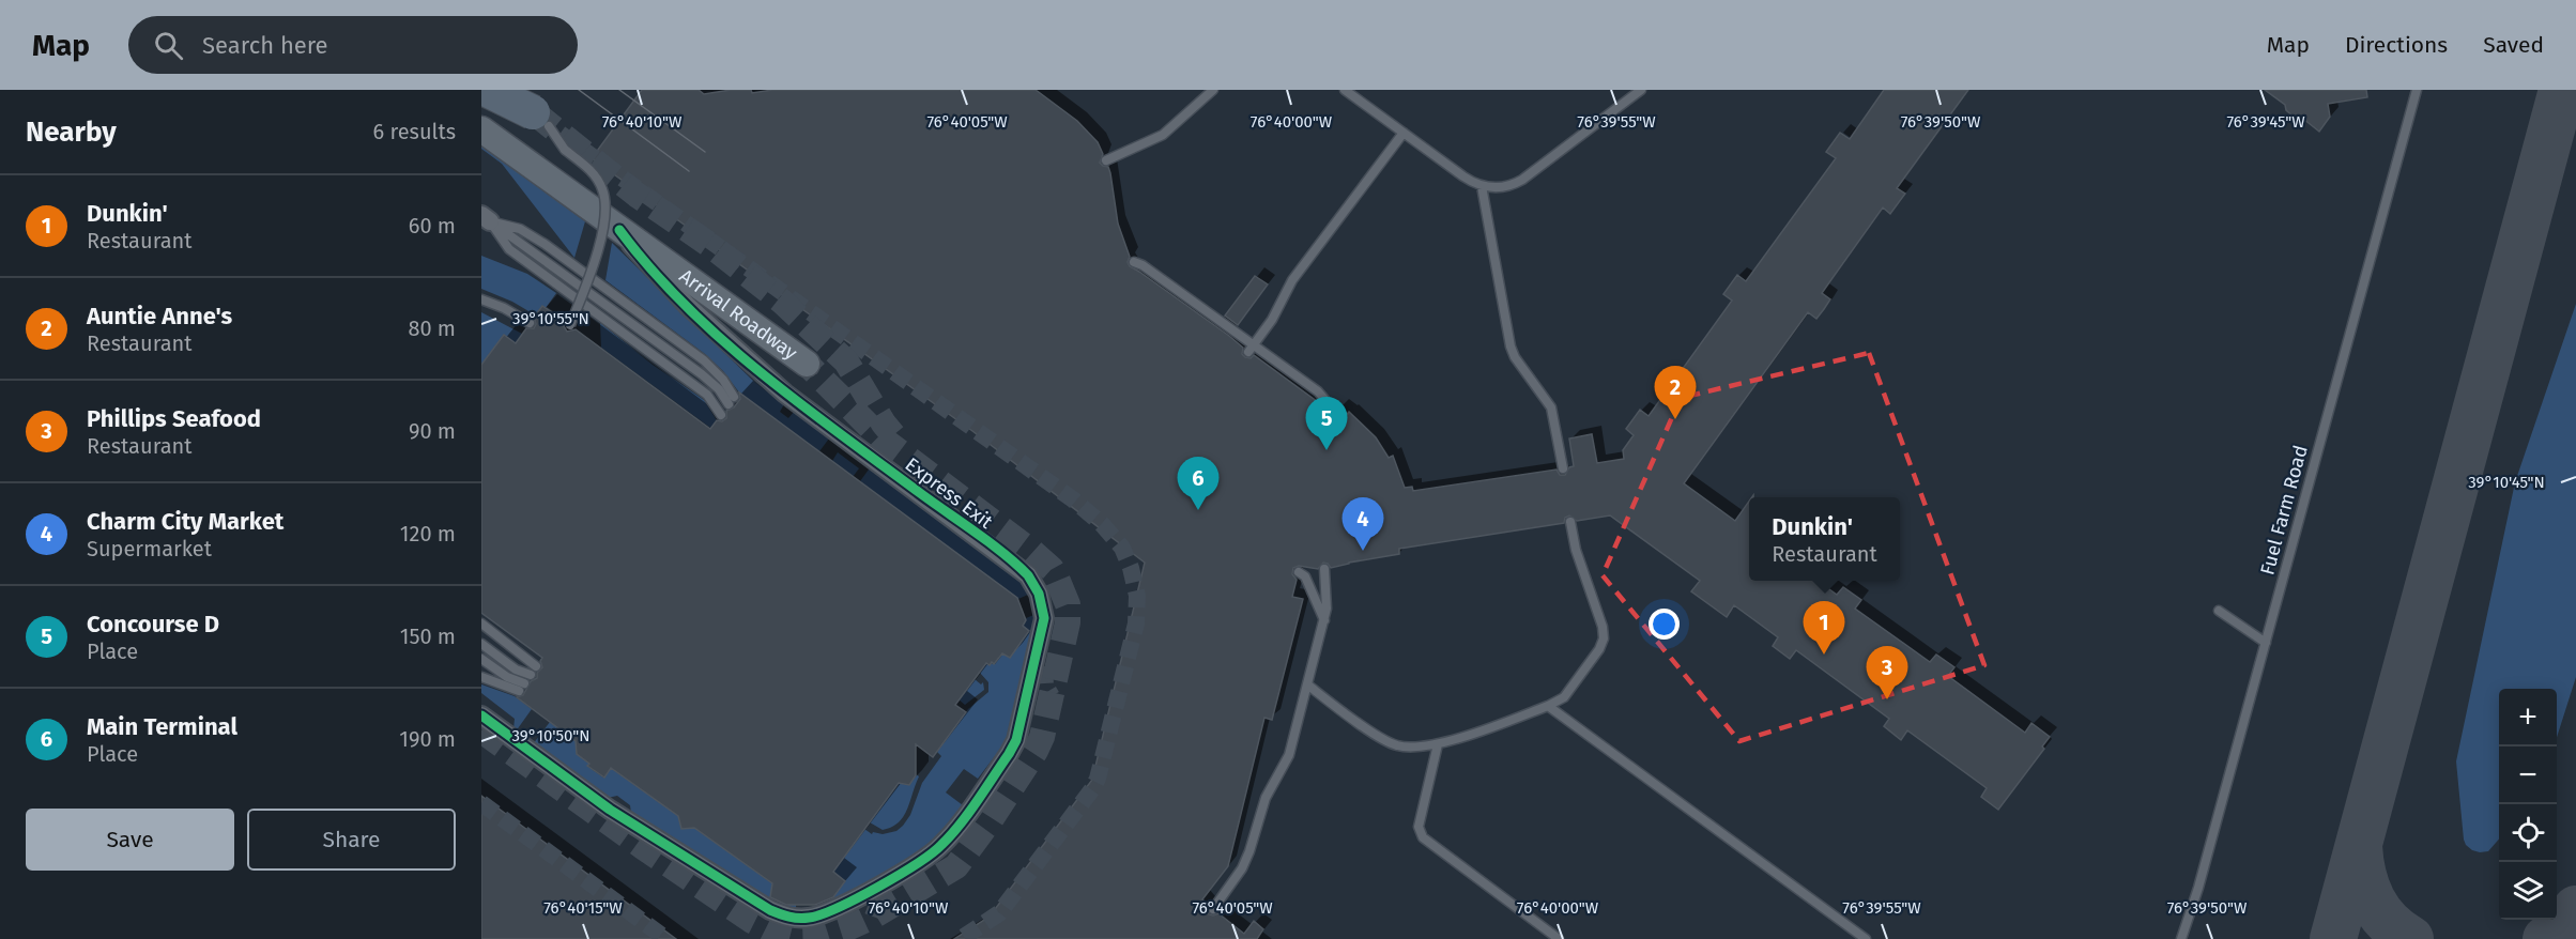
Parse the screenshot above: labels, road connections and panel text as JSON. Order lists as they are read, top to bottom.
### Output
{
  "streets": {
    "main road": ["Arrival Roadway"],
    "street": ["Express Exit"],
    "lane": ["Fuel Farm Road"]
  },
  "crossings": [
    ["Arrival Roadway", "Express Exit"]
  ],
  "page": {
    "header": "Map",
    "search": "Search here",
    "nav": ["Map", "Directions", "Saved"],
    "heading": ["Nearby", "6 results"],
    "list": [
      {
        "mark": "1",
        "name": "Dunkin'",
        "note": "Restaurant",
        "value": "60 m"
      },
      {
        "mark": "2",
        "name": "Auntie Anne's",
        "note": "Restaurant",
        "value": "80 m"
      },
      {
        "mark": "3",
        "name": "Phillips Seafood",
        "note": "Restaurant",
        "value": "90 m"
      },
      {
        "mark": "4",
        "name": "Charm City Market",
        "note": "Supermarket",
        "value": "120 m"
      },
      {
        "mark": "5",
        "name": "Concourse D",
        "note": "Place",
        "value": "150 m"
      },
      {
        "mark": "6",
        "name": "Main Terminal",
        "note": "Place",
        "value": "190 m"
      }
    ],
    "pins": [
      "2",
      "5",
      "6",
      "4",
      "1",
      "3"
    ],
    "popup": ["Dunkin'", "Restaurant"],
    "map_buttons": ["+", "−"],
    "buttons": ["Save", "Share"]
  },
  "coordinates": [
    "76°40'10\"W",
    "76°40'05\"W",
    "76°40'00\"W",
    "76°39'55\"W",
    "76°39'50\"W",
    "76°39'45\"W",
    "39°10'55\"N",
    "39°10'45\"N",
    "39°10'50\"N",
    "76°40'15\"W"
  ]
}
